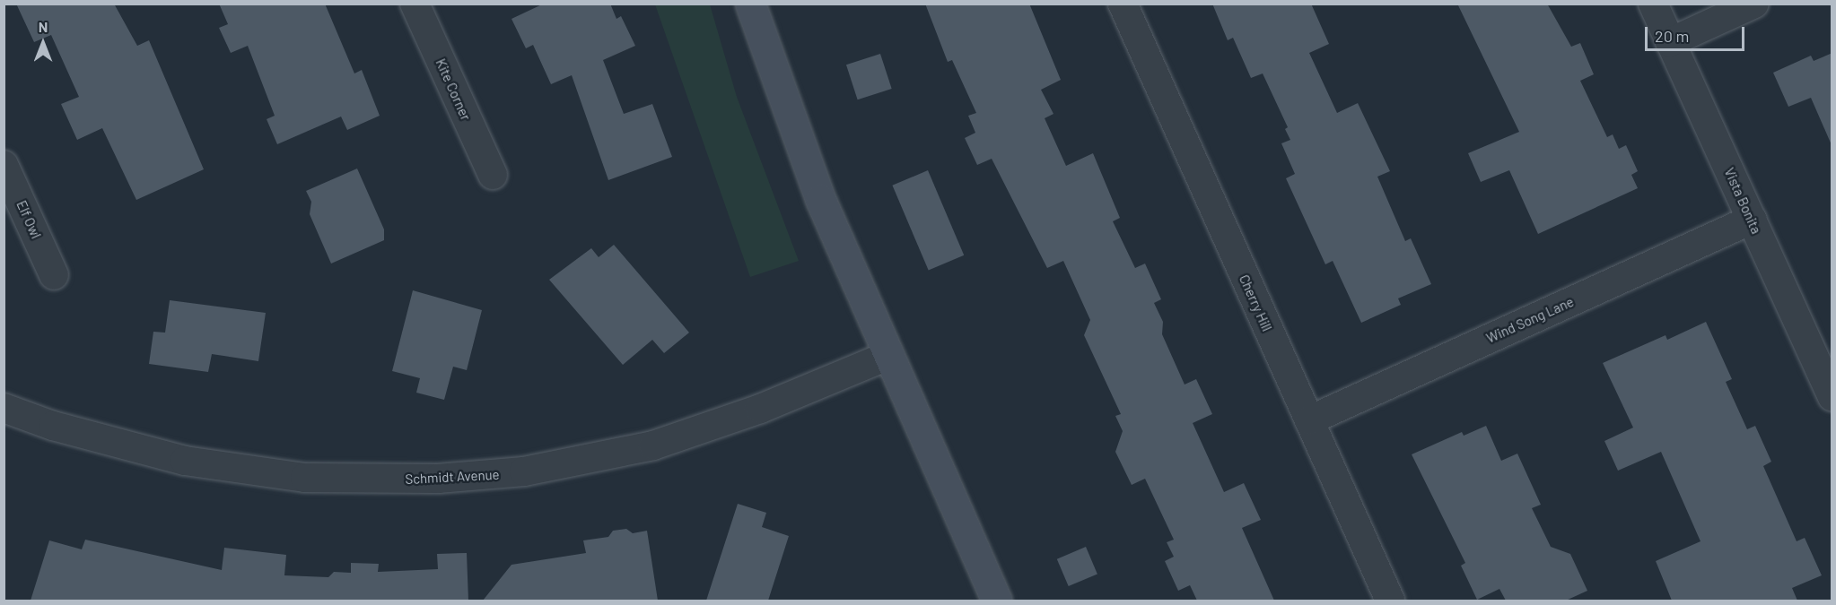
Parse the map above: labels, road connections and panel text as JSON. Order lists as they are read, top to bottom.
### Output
{
  "streets": {
    "street": [
      "Kite Corner",
      "Vista Bonita",
      "Elf Owl",
      "Cherry Hill",
      "Wind Song Lane",
      "Schmidt Avenue"
    ]
  },
  "crossings": [
    ["Vista Bonita", "Wind Song Lane"],
    ["Cherry Hill", "Wind Song Lane"]
  ],
  "scale_bar": "20 m",
  "north": "top"
}
